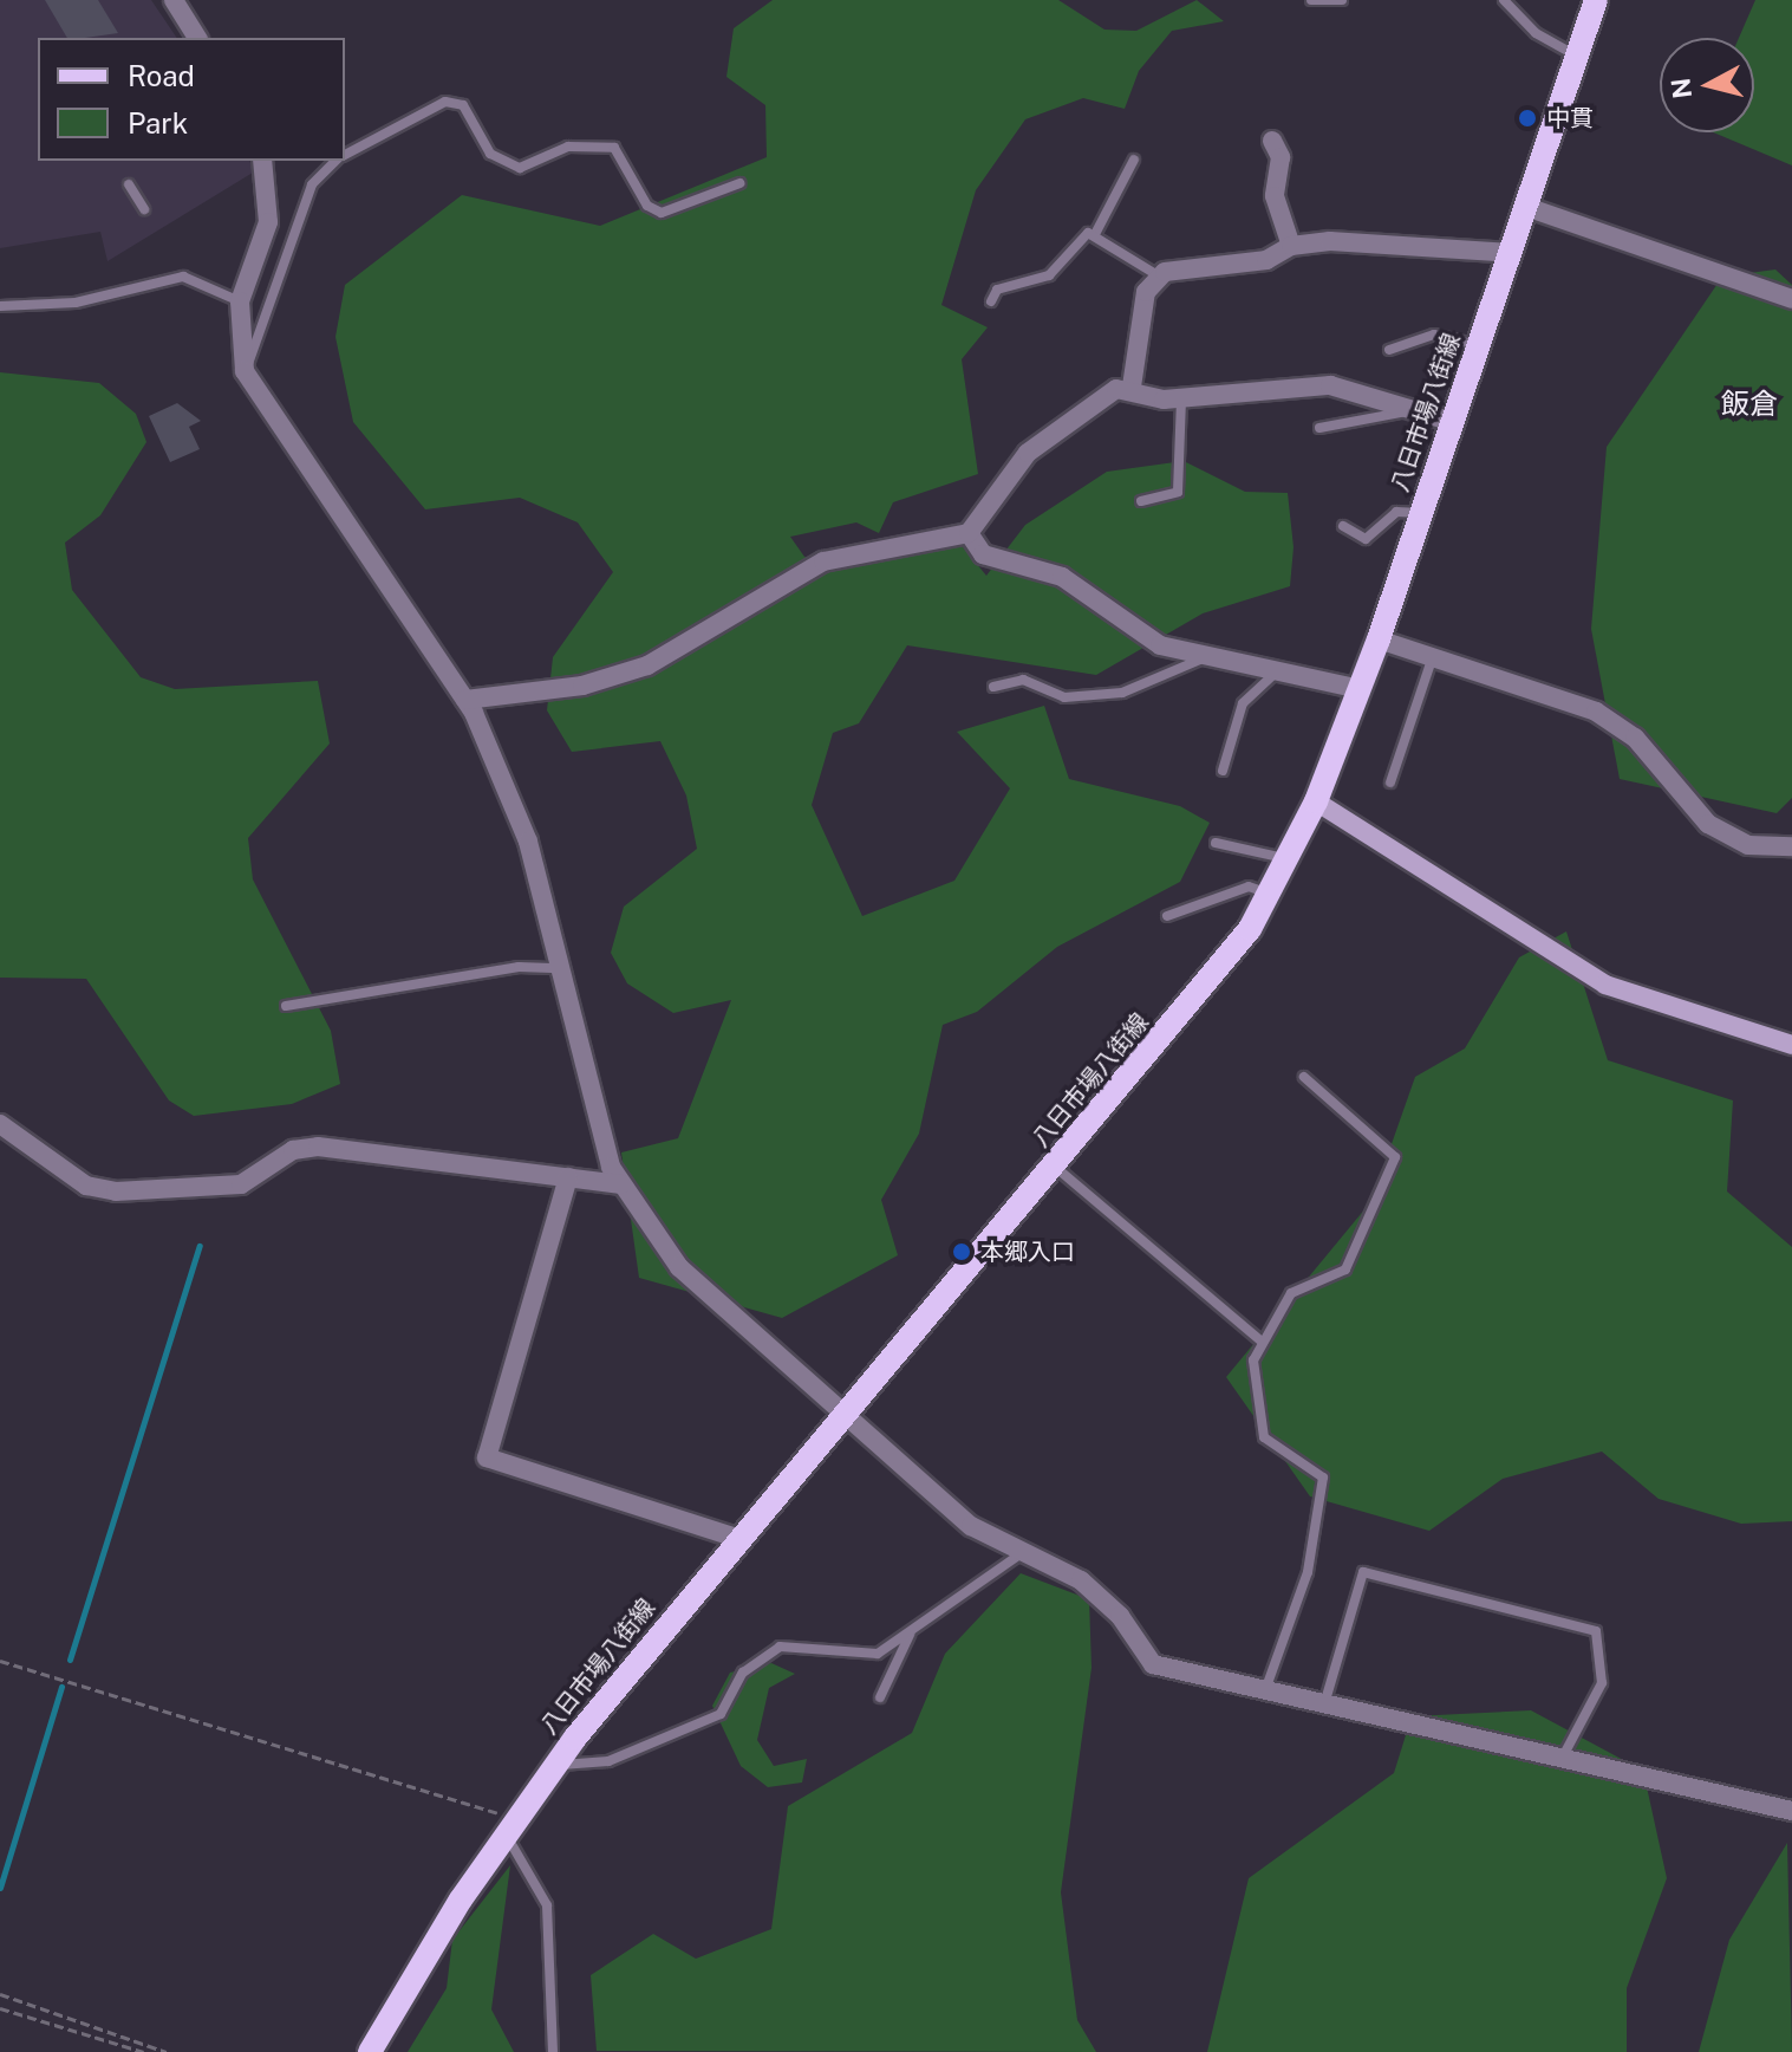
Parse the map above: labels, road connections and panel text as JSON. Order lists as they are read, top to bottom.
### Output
{
  "streets": {
    "main road": ["八日市場八街線"]
  },
  "districts": ["飯倉"],
  "places": ["中貫", "本郷入口"],
  "legend": ["Road", "Park"],
  "north": "left"
}
